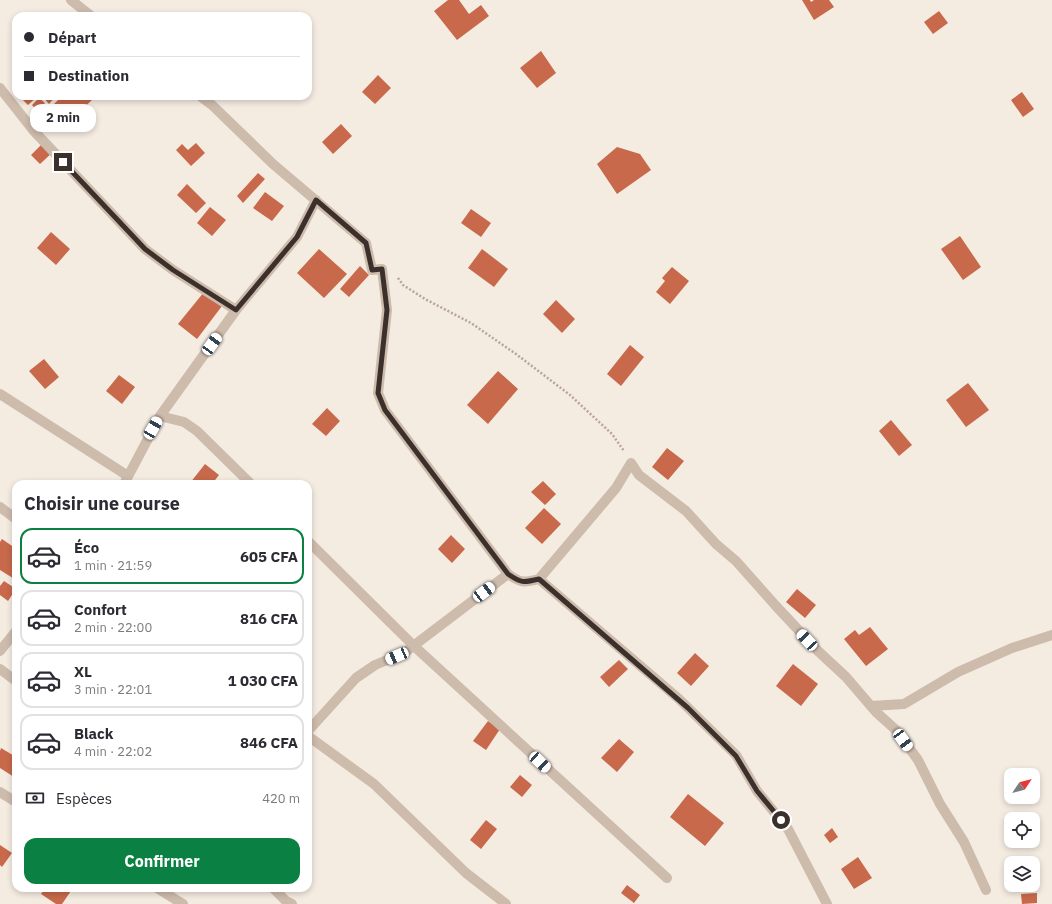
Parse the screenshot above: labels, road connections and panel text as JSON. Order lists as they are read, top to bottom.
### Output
{
  "north": "top right",
  "page": {
    "banner": ["Départ", "Destination"],
    "bubble": "2 min",
    "heading": "Choisir une course",
    "list": [
      {
        "name": "Éco",
        "note": "1 min · 21:59",
        "value": "605 CFA"
      },
      {
        "name": "Confort",
        "note": "2 min · 22:00",
        "value": "816 CFA"
      },
      {
        "name": "XL",
        "note": "3 min · 22:01",
        "value": "1 030 CFA"
      },
      {
        "name": "Black",
        "note": "4 min · 22:02",
        "value": "846 CFA"
      }
    ],
    "pay": ["Espèces", "420 m"],
    "buttons": "Confirmer"
  }
}
